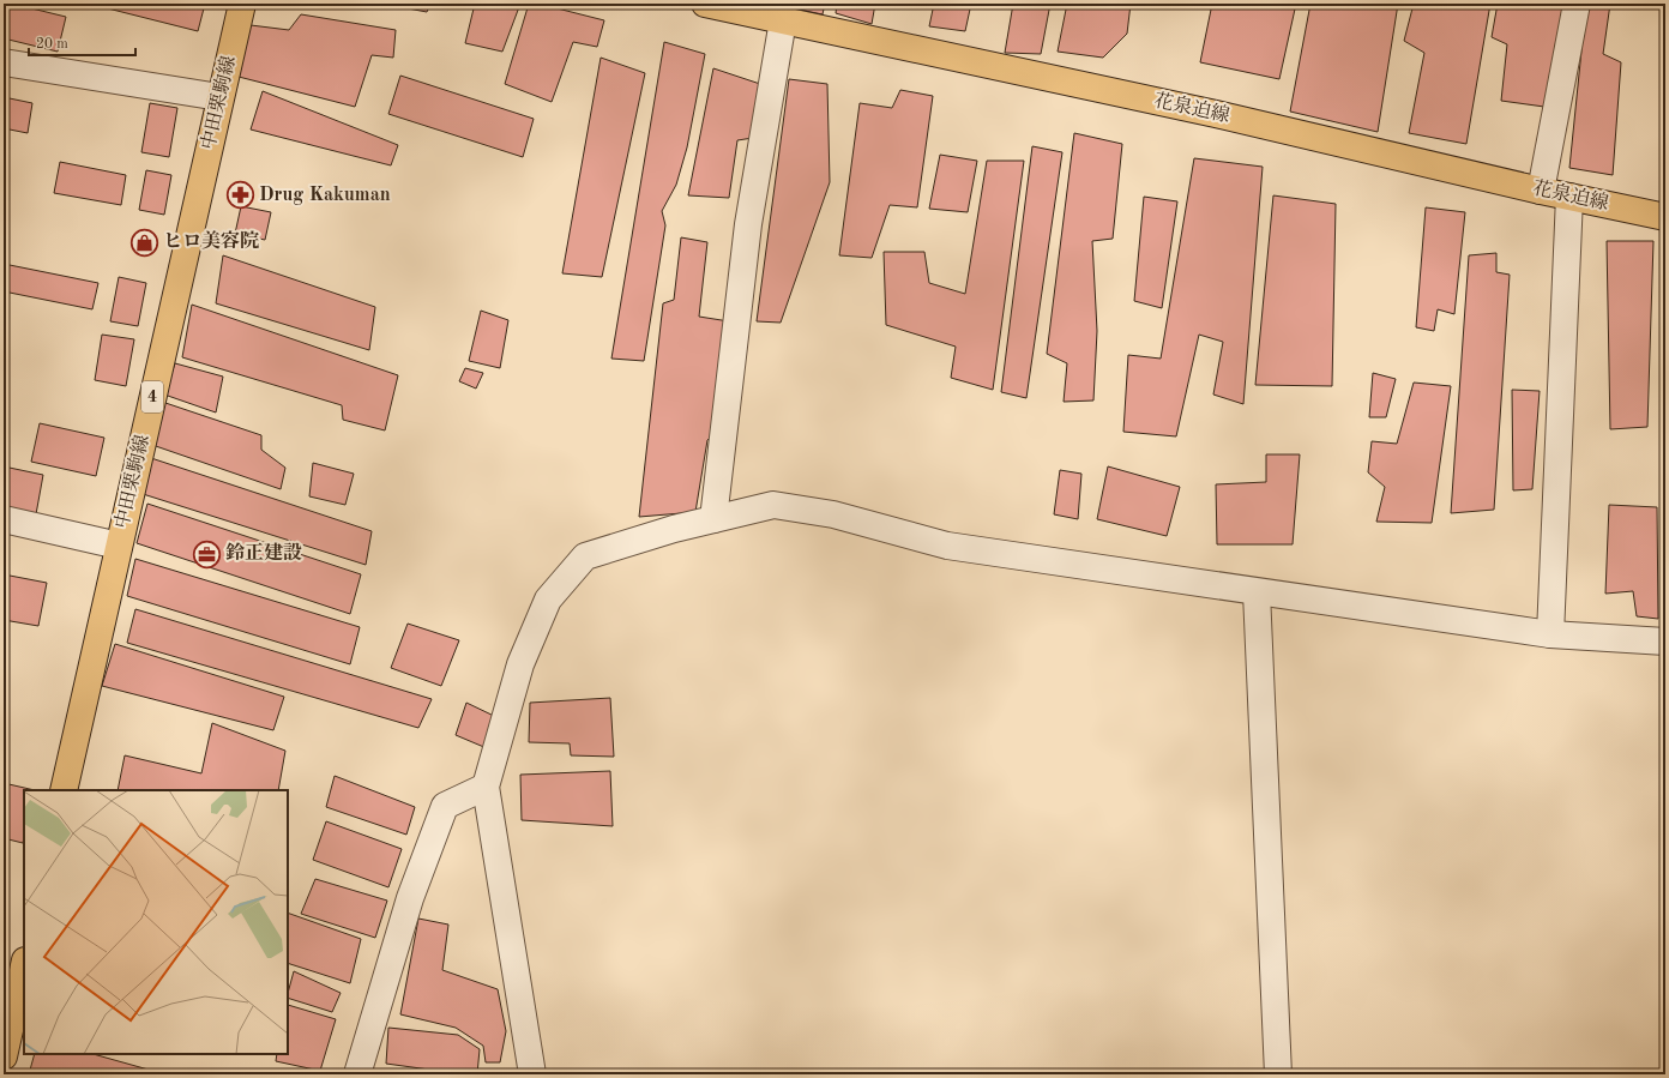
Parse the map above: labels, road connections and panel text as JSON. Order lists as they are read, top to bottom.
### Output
{
  "streets": {
    "main road": ["中田栗駒線", "花泉迫線", "4"]
  },
  "places": {
    "pharmacy": ["Drug Kakuman"],
    "shop": ["ヒロ美容院"],
    "office": ["鈴正建設"]
  },
  "scale_bar": "20 m"
}
